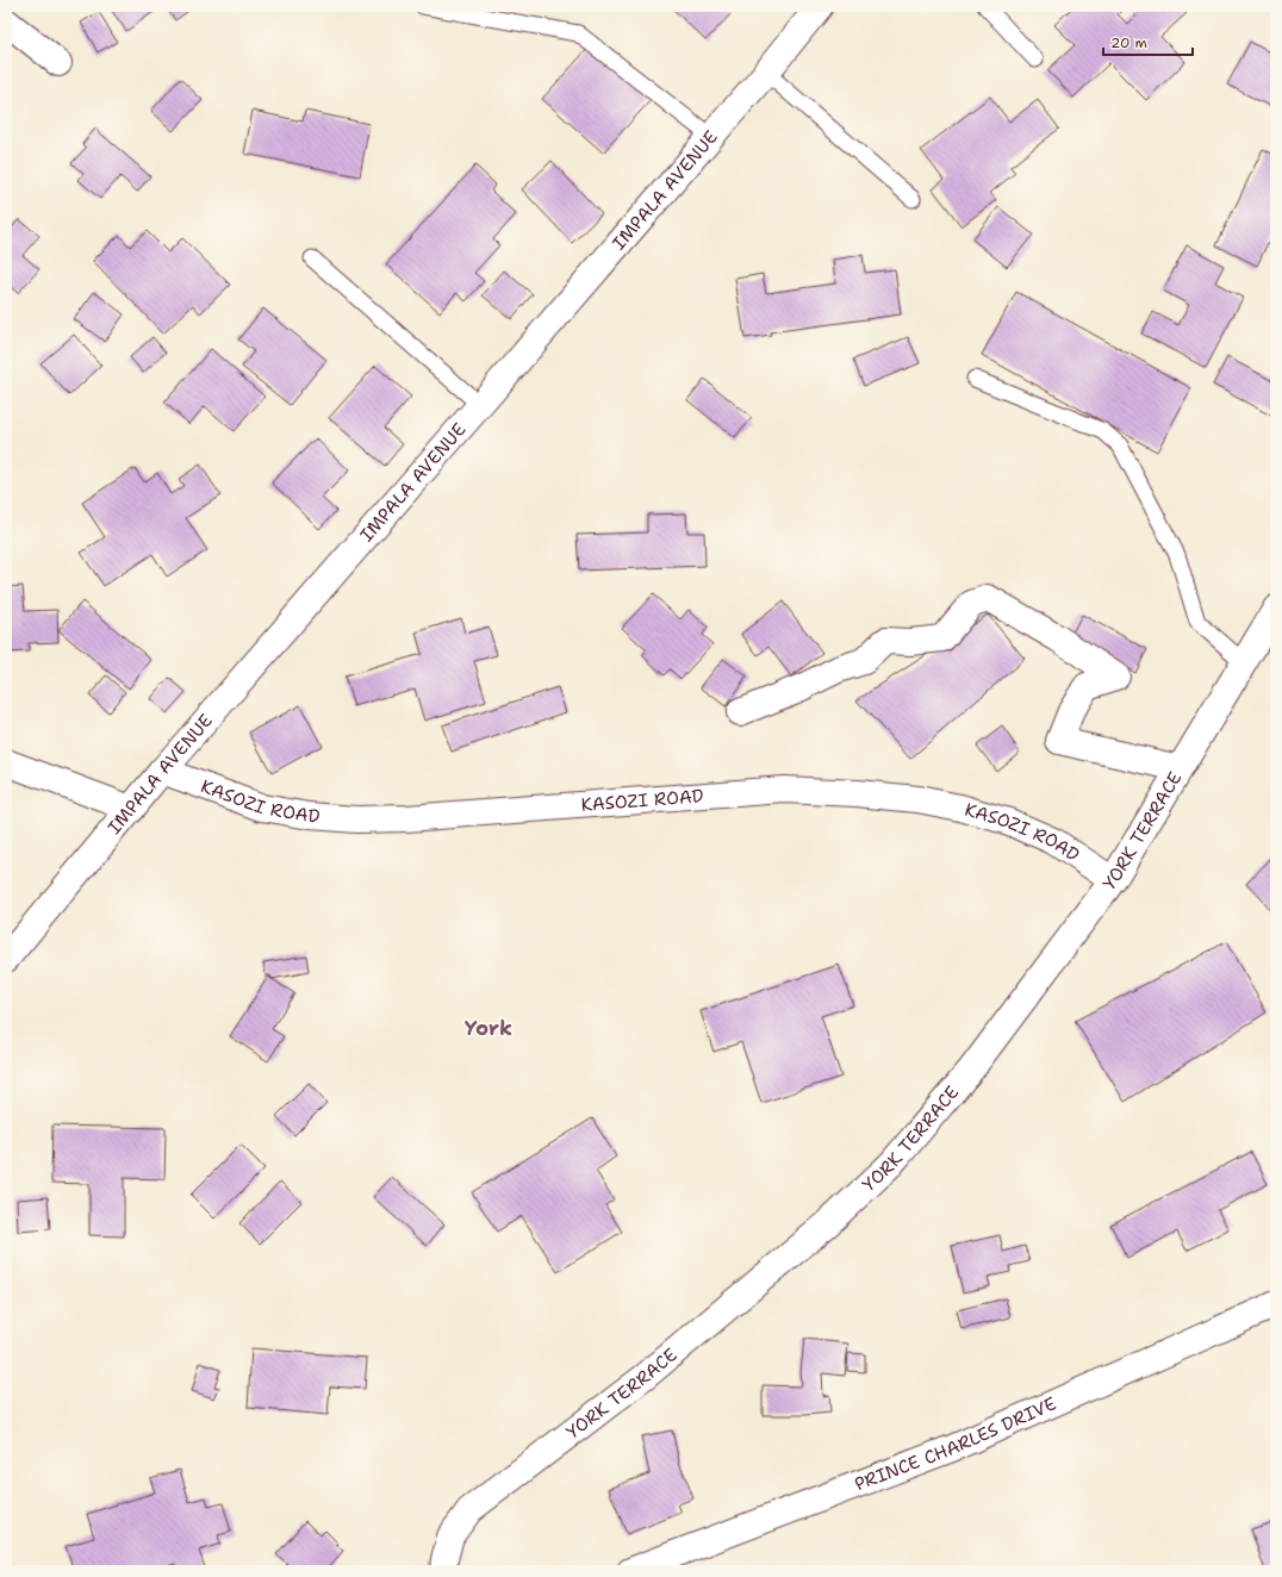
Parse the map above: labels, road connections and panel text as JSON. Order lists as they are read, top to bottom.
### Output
{
  "streets": {
    "street": [
      "IMPALA AVENUE",
      "KASOZI ROAD",
      "YORK TERRACE",
      "PRINCE CHARLES DRIVE"
    ]
  },
  "crossings": [
    ["IMPALA AVENUE", "KASOZI ROAD"],
    ["KASOZI ROAD", "YORK TERRACE"]
  ],
  "districts": ["York"],
  "scale_bar": "20 m"
}
